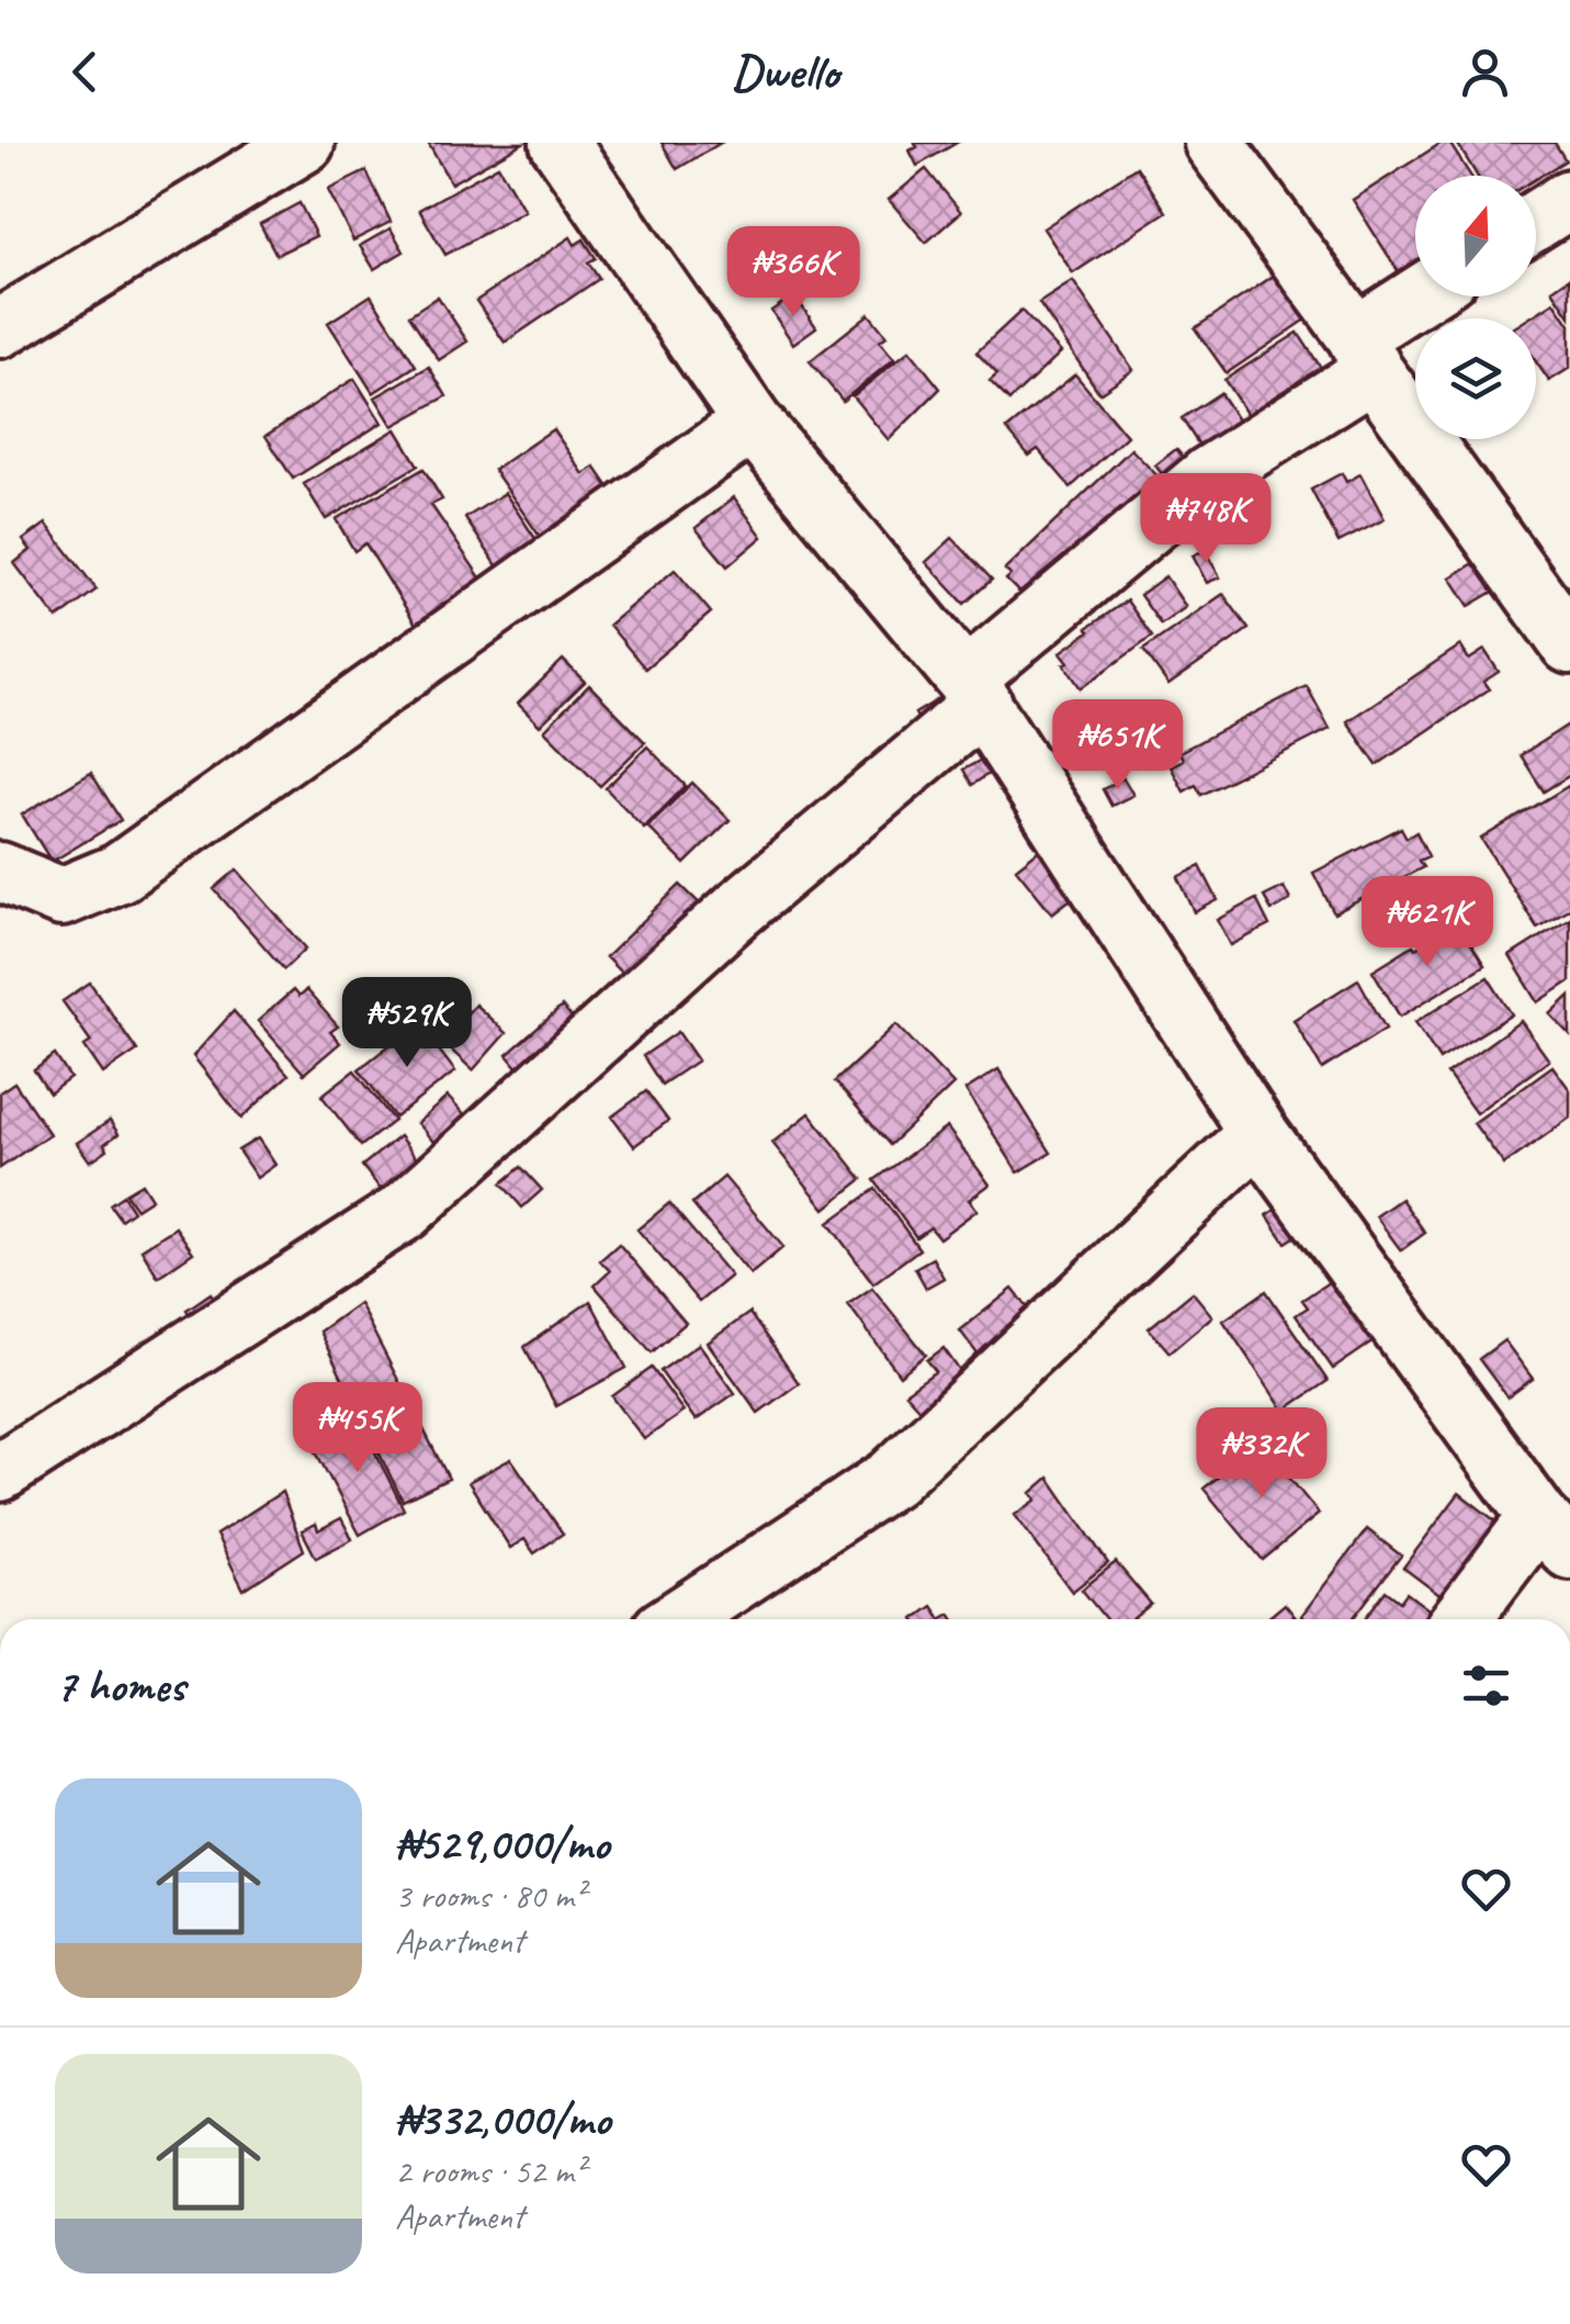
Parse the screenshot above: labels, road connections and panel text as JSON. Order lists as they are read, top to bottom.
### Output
{
  "north": "top",
  "page": {
    "header": "Dwello",
    "price": [
      "₦366K",
      "₦748K",
      "₦651K",
      "₦621K",
      "₦529K",
      "₦455K",
      "₦332K"
    ],
    "heading": "7 homes",
    "list": [
      {
        "name": "₦529,000/mo",
        "note": "3 rooms · 80 m² · Apartment"
      },
      {
        "name": "₦332,000/mo",
        "note": "2 rooms · 52 m² · Apartment"
      }
    ]
  }
}
